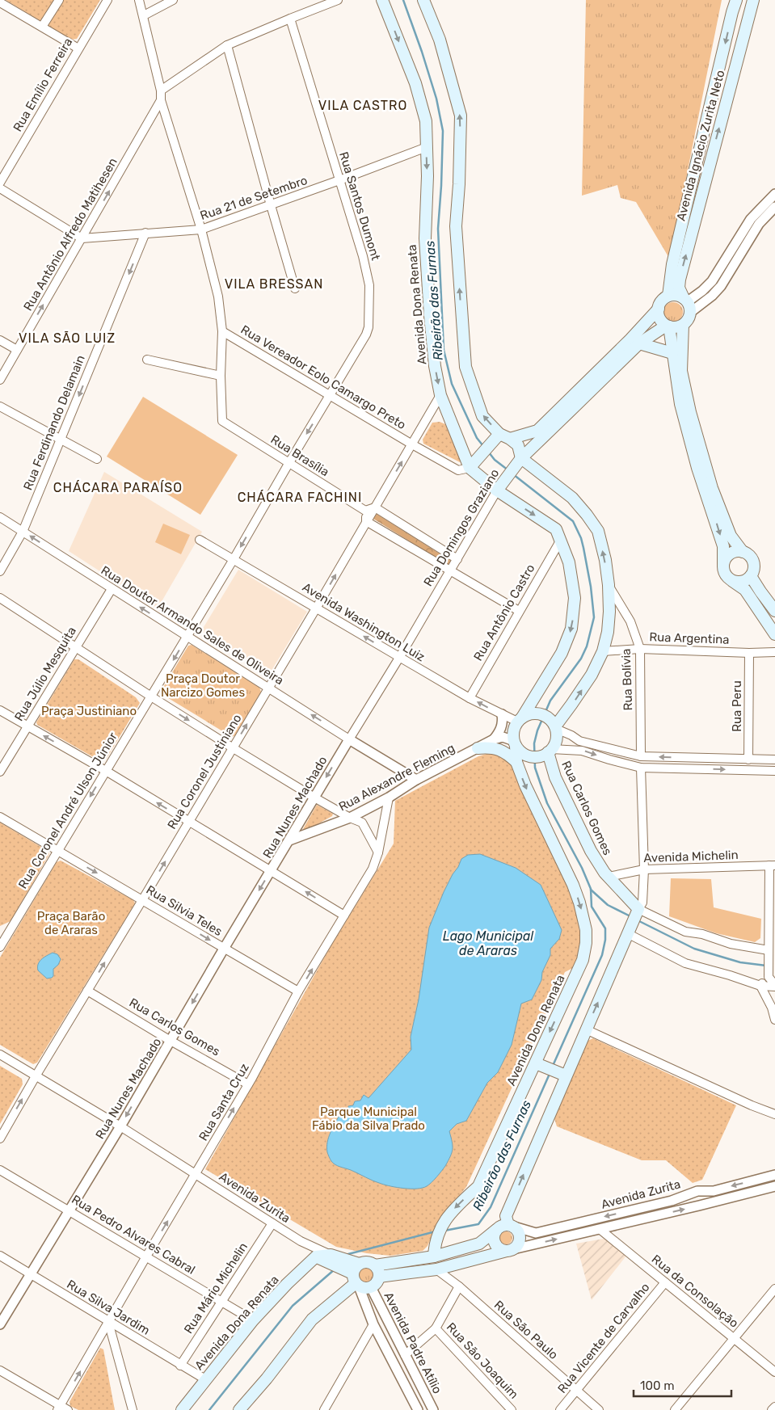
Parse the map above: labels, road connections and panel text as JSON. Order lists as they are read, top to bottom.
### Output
{
  "streets": {
    "main road": [
      "Avenida Ignácio Zurita Neto",
      "Avenida Dona Renata",
      "Rua Domingos Graziano",
      "Rua Carlos Gomes"
    ],
    "street": [
      "Rua Emílio Ferreira",
      "Rua 21 de Setembro",
      "Rua Santos Dumont",
      "Rua Antônio Alfredo Matihesen",
      "Rua Vereador Eolo Camargo Preto",
      "Rua Ferdinando Delamain",
      "Rua Brasília",
      "Rua Antônio Castro",
      "Avenida Washington Luiz",
      "Rua Doutor Armando Sales de Oliveira",
      "Rua Argentina",
      "Rua Júlio Mesquita",
      "Rua Bolívia",
      "Rua Peru",
      "Rua Coronel Justiniano",
      "Rua Alexandre Fleming",
      "Rua Nunes Machado",
      "Rua Coronel André Ulson Júnior",
      "Avenida Michelin",
      "Rua Silvia Teles",
      "Rua Santa Cruz",
      "Avenida Zurita",
      "Rua Pedro Alvares Cabral",
      "Rua Mário Michelin",
      "Rua da Consolação",
      "Rua Silva Jardim",
      "Rua São Paulo",
      "Rua Vicente de Carvalho",
      "Avenida Padre Atílio",
      "Rua São Joaquim"
    ]
  },
  "crossings": [
    ["Avenida Ignácio Zurita Neto", "Rua Domingos Graziano"],
    ["Rua 21 de Setembro", "Rua Santos Dumont"],
    ["Rua 21 de Setembro", "Rua Antônio Alfredo Matihesen"],
    ["Rua 21 de Setembro", "Avenida Dona Renata"],
    ["Rua 21 de Setembro", "Rua Ferdinando Delamain"],
    ["Rua Santos Dumont", "Rua Vereador Eolo Camargo Preto"],
    ["Rua Santos Dumont", "Rua Coronel André Ulson Júnior"],
    ["Avenida Dona Renata", "Rua Vereador Eolo Camargo Preto"],
    ["Avenida Dona Renata", "Rua Domingos Graziano"],
    ["Avenida Dona Renata", "Rua Antônio Castro"],
    ["Avenida Dona Renata", "Avenida Washington Luiz"],
    ["Avenida Dona Renata", "Rua Coronel Justiniano"],
    ["Avenida Dona Renata", "Rua Carlos Gomes"],
    ["Avenida Dona Renata", "Avenida Zurita"],
    ["Avenida Dona Renata", "Rua Pedro Alvares Cabral"],
    ["Avenida Dona Renata", "Rua Silva Jardim"],
    ["Rua Vereador Eolo Camargo Preto", "Rua Domingos Graziano"],
    ["Rua Vereador Eolo Camargo Preto", "Rua Coronel Justiniano"],
    ["Rua Vereador Eolo Camargo Preto", "Rua Coronel André Ulson Júnior"],
    ["Rua Ferdinando Delamain", "Rua Doutor Armando Sales de Oliveira"],
    ["Rua Brasília", "Rua Coronel André Ulson Júnior"],
    ["Rua Domingos Graziano", "Avenida Washington Luiz"],
    ["Rua Domingos Graziano", "Rua Doutor Armando Sales de Oliveira"],
    ["Rua Domingos Graziano", "Rua Nunes Machado"],
    ["Rua Antônio Castro", "Avenida Washington Luiz"],
    ["Avenida Washington Luiz", "Rua Coronel Justiniano"],
    ["Avenida Washington Luiz", "Rua Carlos Gomes"],
    ["Avenida Washington Luiz", "Rua Coronel André Ulson Júnior"],
    ["Rua Doutor Armando Sales de Oliveira", "Rua Júlio Mesquita"],
    ["Rua Doutor Armando Sales de Oliveira", "Rua Coronel Justiniano"],
    ["Rua Doutor Armando Sales de Oliveira", "Rua Nunes Machado"],
    ["Rua Doutor Armando Sales de Oliveira", "Rua Coronel André Ulson Júnior"],
    ["Rua Argentina", "Rua Bolívia"],
    ["Rua Argentina", "Rua Peru"],
    ["Rua Coronel Justiniano", "Rua Carlos Gomes"],
    ["Rua Coronel Justiniano", "Rua Silvia Teles"],
    ["Rua Coronel Justiniano", "Avenida Zurita"],
    ["Rua Alexandre Fleming", "Rua Nunes Machado"],
    ["Rua Alexandre Fleming", "Rua Santa Cruz"],
    ["Rua Nunes Machado", "Rua Carlos Gomes"],
    ["Rua Nunes Machado", "Rua Silvia Teles"],
    ["Rua Nunes Machado", "Avenida Zurita"],
    ["Rua Nunes Machado", "Rua Pedro Alvares Cabral"],
    ["Rua Nunes Machado", "Rua Silva Jardim"],
    ["Rua Carlos Gomes", "Avenida Michelin"],
    ["Rua Carlos Gomes", "Rua Santa Cruz"],
    ["Rua Coronel André Ulson Júnior", "Rua Silvia Teles"],
    ["Rua Silvia Teles", "Rua Santa Cruz"],
    ["Rua Santa Cruz", "Avenida Zurita"],
    ["Rua Santa Cruz", "Rua Pedro Alvares Cabral"],
    ["Rua Santa Cruz", "Rua Silva Jardim"],
    ["Avenida Zurita", "Rua Mário Michelin"],
    ["Avenida Zurita", "Rua da Consolação"],
    ["Rua Pedro Alvares Cabral", "Rua Mário Michelin"],
    ["Rua Mário Michelin", "Rua Silva Jardim"],
    ["Rua da Consolação", "Rua Vicente de Carvalho"],
    ["Rua São Paulo", "Rua Vicente de Carvalho"]
  ],
  "one_way": [
    "Rua Antônio Alfredo Matihesen",
    "Rua Ferdinando Delamain",
    "Avenida Washington Luiz",
    "Rua Coronel Justiniano",
    "Rua Nunes Machado",
    "Rua Coronel André Ulson Júnior",
    "Rua Silvia Teles",
    "Rua Santa Cruz"
  ],
  "districts": [
    "VILA CASTRO",
    "VILA BRESSAN",
    "VILA SÃO LUIZ",
    "CHÁCARA PARAÍSO",
    "CHÁCARA FACHINI"
  ],
  "water": ["Ribeirão das Furnas", "Lago Municipal de Araras"],
  "parks": [
    "Praça Doutor Narcizo Gomes",
    "Praça Justiniano",
    "Praça Barão de Araras",
    "Parque Municipal Fábio da Silva Prado"
  ],
  "scale_bar": "100 m"
}
